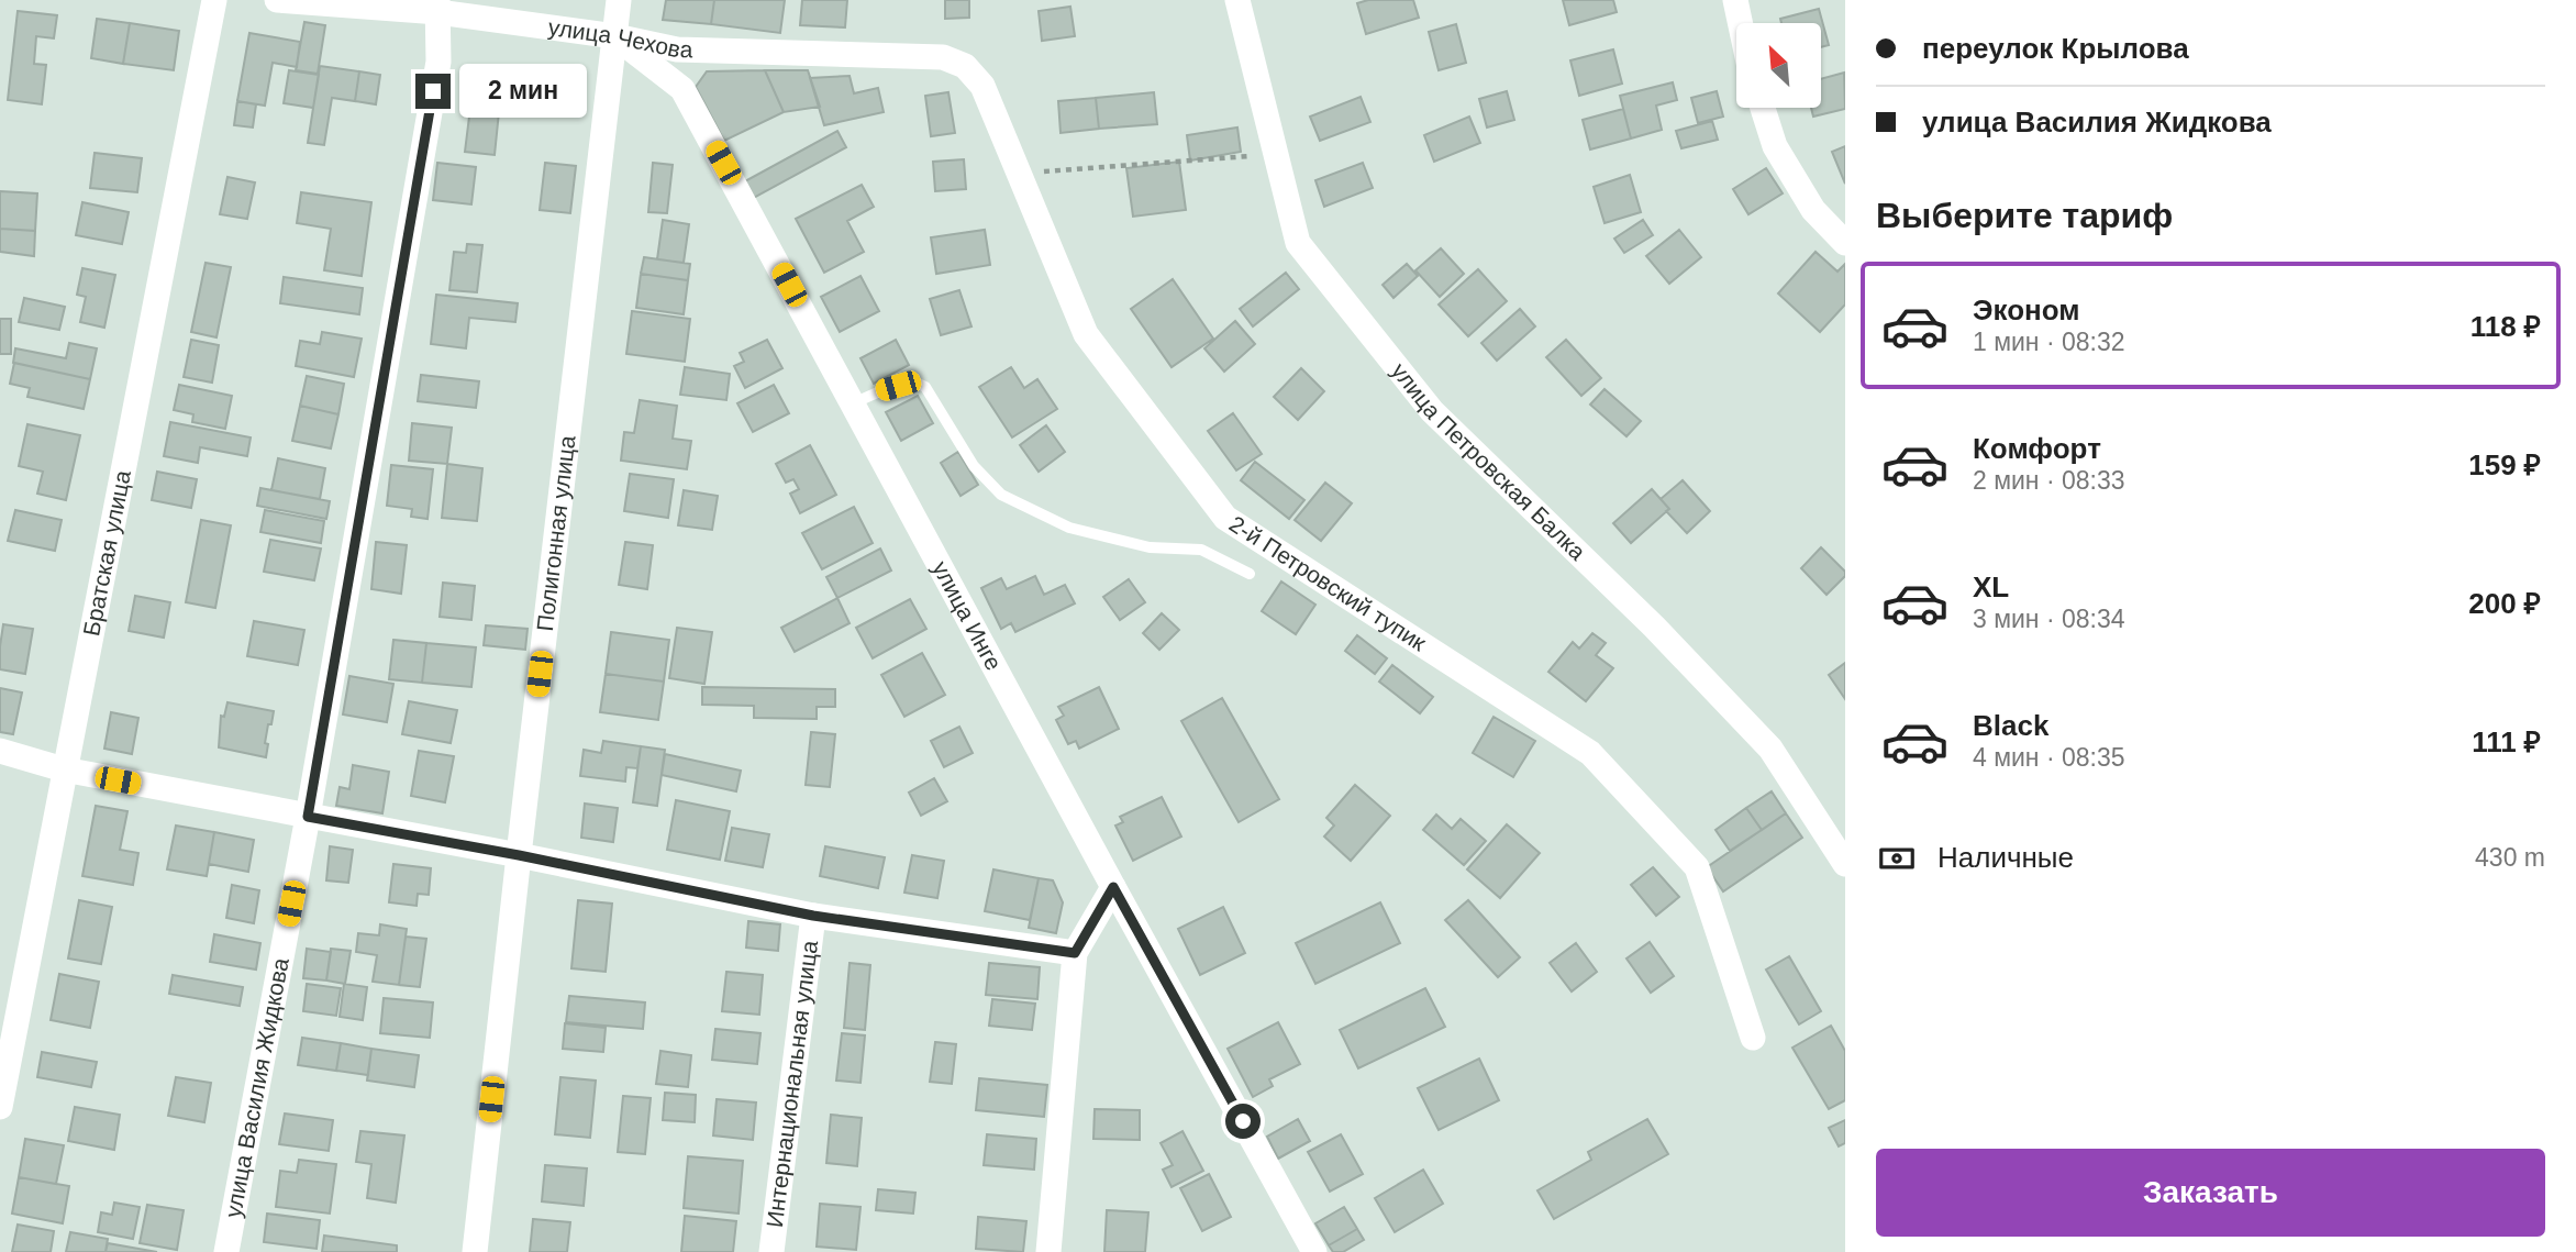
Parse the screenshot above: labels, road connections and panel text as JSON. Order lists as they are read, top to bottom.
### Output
{
  "streets": {
    "street": [
      "улица Чехова",
      "улица Петровская Балка",
      "Полигонная улица",
      "Братская улица",
      "2-й Петровский тупик",
      "улица Инге",
      "Интернациональная улица",
      "улица Василия Жидкова"
    ]
  },
  "crossings": [
    ["улица Чехова", "Полигонная улица"],
    ["улица Чехова", "2-й Петровский тупик"],
    ["улица Чехова", "улица Инге"],
    ["улица Чехова", "улица Василия Жидкова"],
    ["Полигонная улица", "улица Инге"]
  ],
  "north": "top left",
  "page": {
    "banner": ["переулок Крылова", "улица Василия Жидкова"],
    "bubble": "2 мин",
    "heading": "Выберите тариф",
    "list": [
      {
        "name": "Эконом",
        "note": "1 мин · 08:32",
        "value": "118 ₽"
      },
      {
        "name": "Комфорт",
        "note": "2 мин · 08:33",
        "value": "159 ₽"
      },
      {
        "name": "XL",
        "note": "3 мин · 08:34",
        "value": "200 ₽"
      },
      {
        "name": "Black",
        "note": "4 мин · 08:35",
        "value": "111 ₽"
      }
    ],
    "pay": ["Наличные", "430 m"],
    "buttons": "Заказать"
  }
}
